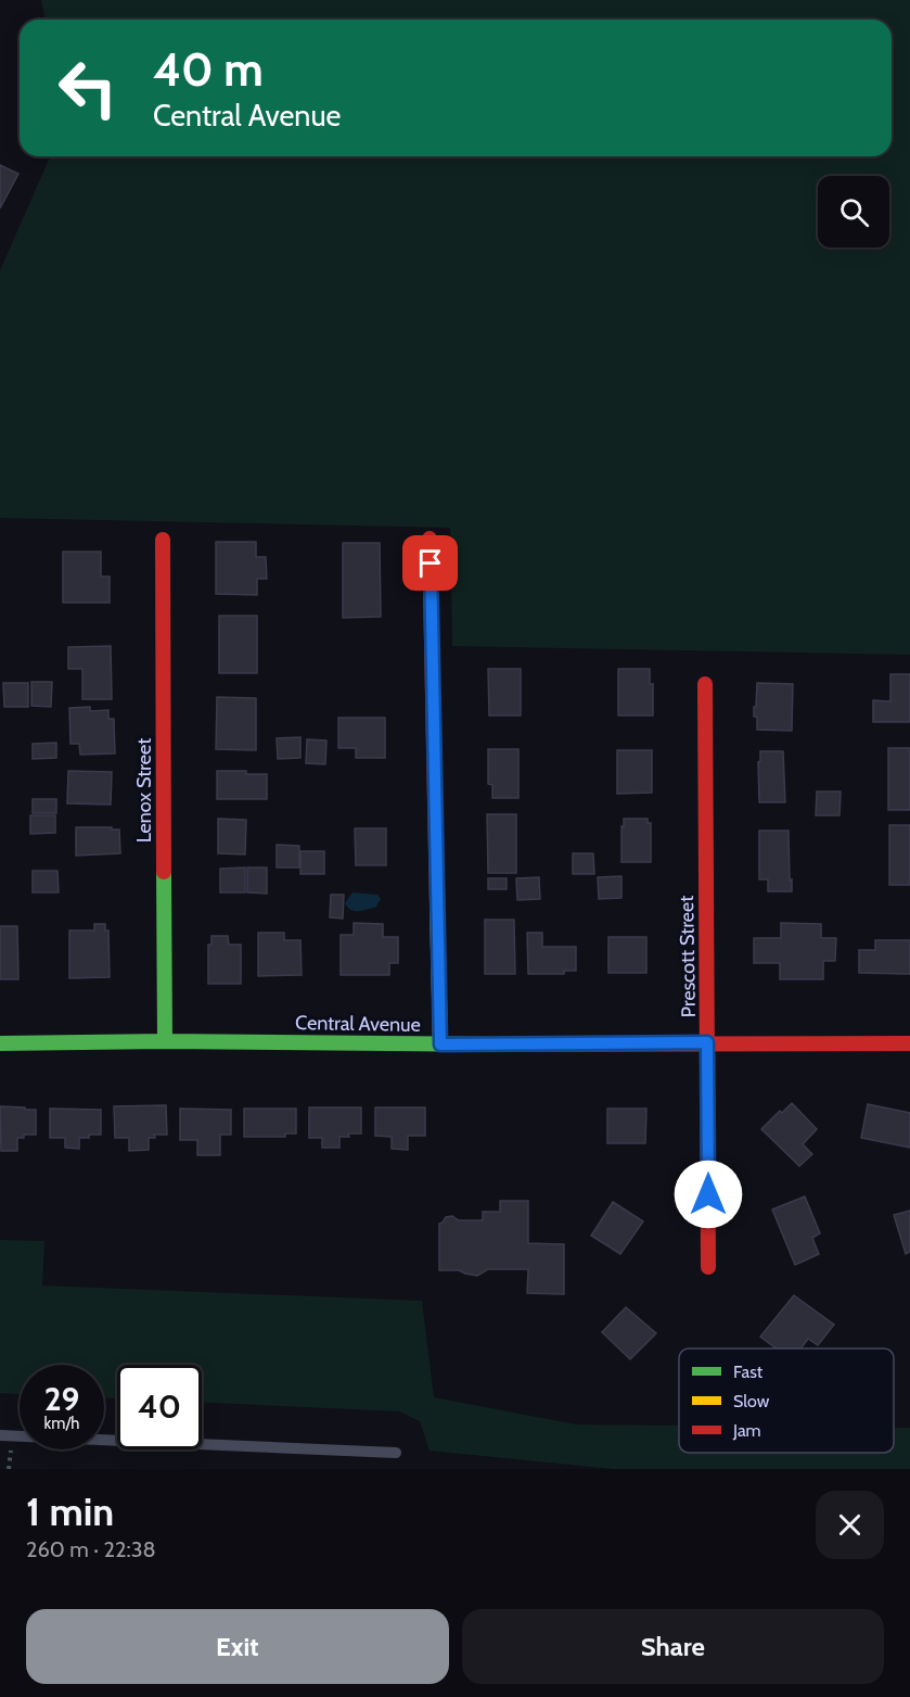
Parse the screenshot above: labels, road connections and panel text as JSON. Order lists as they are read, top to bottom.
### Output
{
  "streets": {
    "street": ["Lenox Street", "Prescott Street", "Central Avenue"]
  },
  "crossings": [
    ["Lenox Street", "Central Avenue"],
    ["Prescott Street", "Central Avenue"]
  ],
  "legend": ["Fast", "Slow", "Jam"],
  "page": {
    "turn": ["40 m", "Central Avenue"],
    "speed": "29 km/h",
    "limit": "40",
    "heading": ["1 min", "260 m · 22:38"],
    "buttons": ["Exit", "Share"]
  }
}
